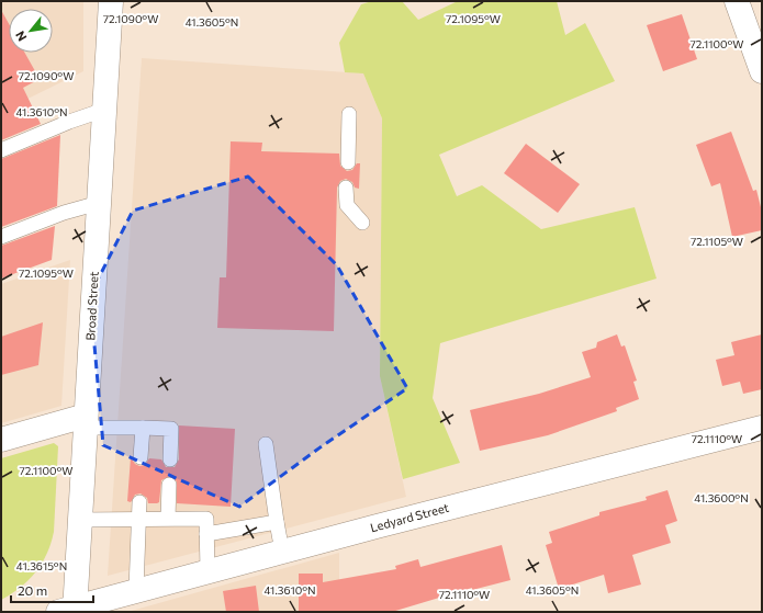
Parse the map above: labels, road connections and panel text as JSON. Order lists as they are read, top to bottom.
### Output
{
  "streets": {
    "street": ["Broad Street", "Ledyard Street"]
  },
  "crossings": [
    ["Broad Street", "Ledyard Street"]
  ],
  "scale_bar": "20 m",
  "north": "bottom left",
  "coordinates": [
    "72.1090°W",
    "72.1095°W",
    "41.3605°N",
    "72.1100°W",
    "41.3610°N",
    "72.1105°W",
    "72.1110°W",
    "41.3600°N",
    "41.3615°N"
  ]
}
